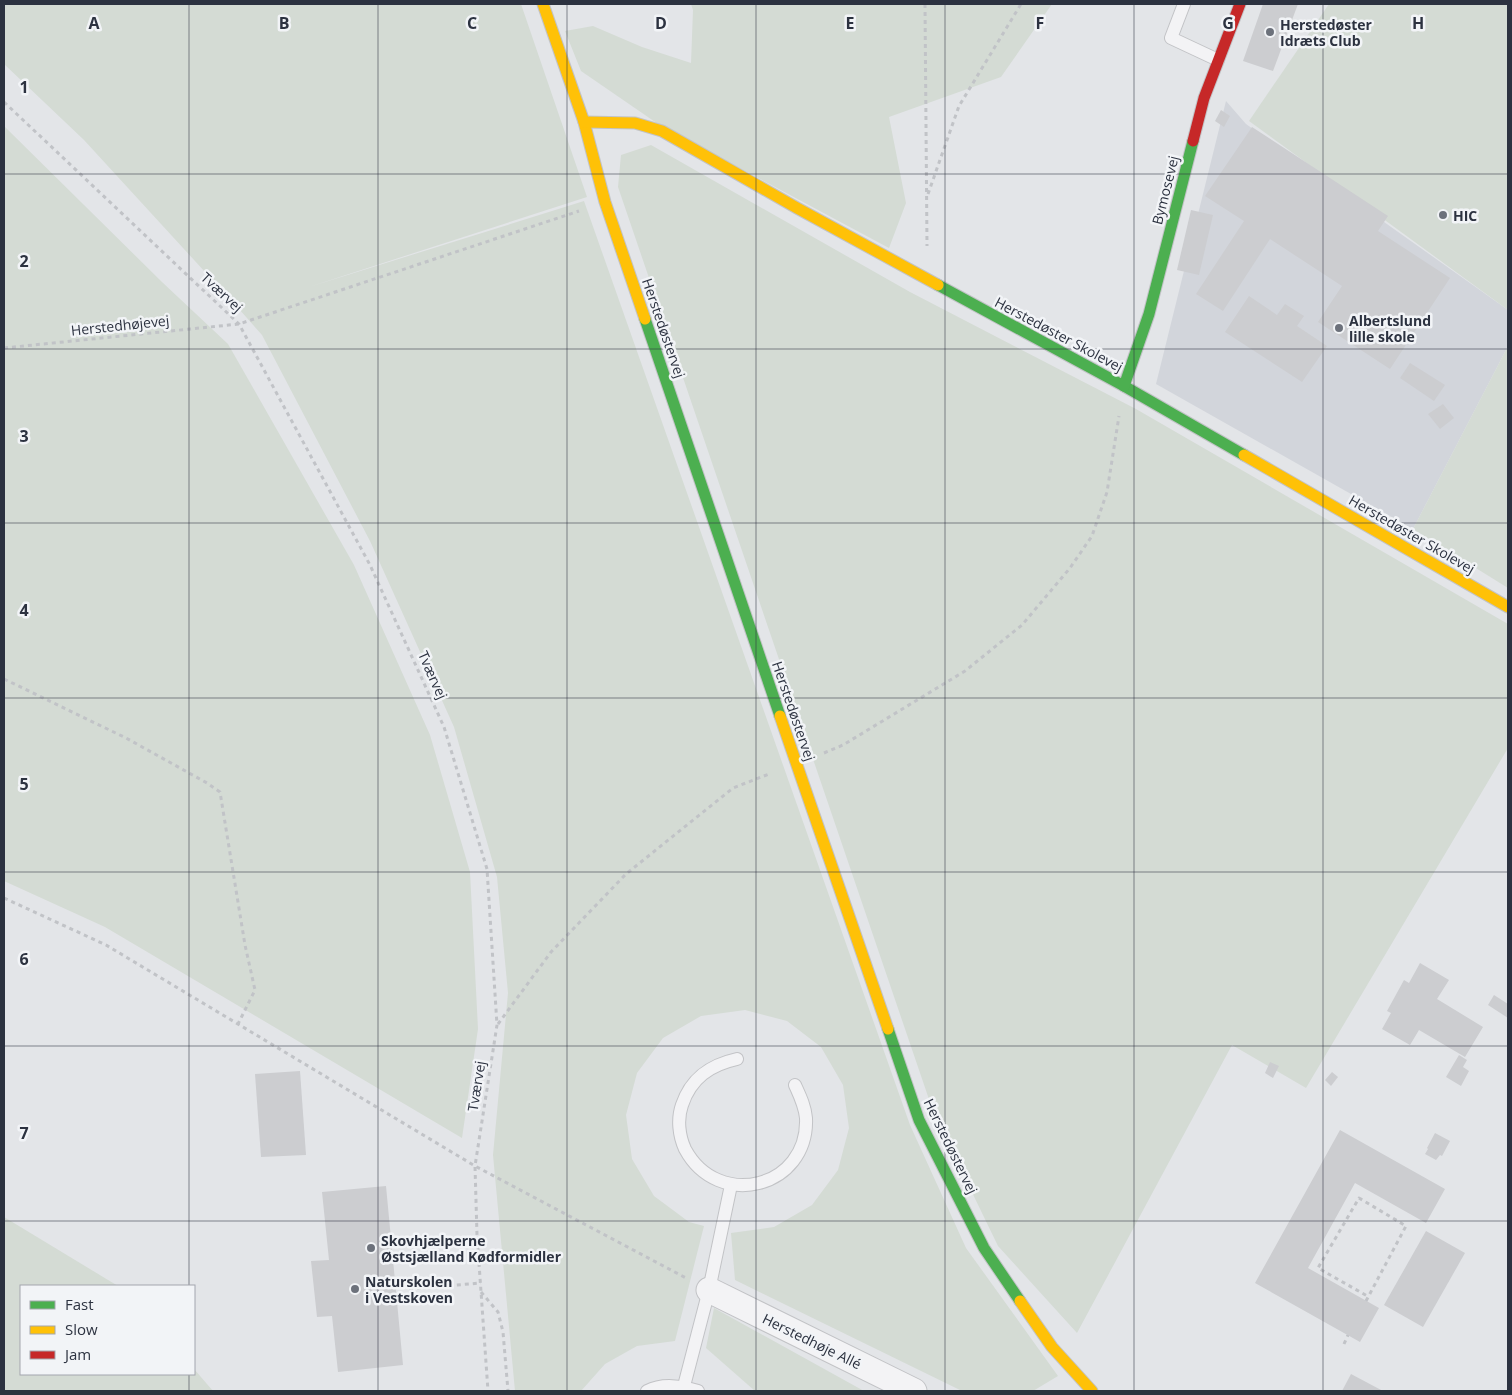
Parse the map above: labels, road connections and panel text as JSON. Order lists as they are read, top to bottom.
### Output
{
  "streets": {
    "street": [
      "Bymosevej",
      "Herstedøstervej",
      "Herstedøster Skolevej",
      "Herstedhøje Allé"
    ],
    "path": ["Tværvej", "Herstedhøjevej"]
  },
  "crossings": [
    ["Bymosevej", "Herstedøster Skolevej"],
    ["Tværvej", "Herstedhøjevej"],
    ["Herstedhøjevej", "Herstedøstervej"],
    ["Herstedøstervej", "Herstedøster Skolevej"]
  ],
  "places": [
    "Herstedøster Idræts Club",
    "HIC",
    "Albertslund lille skole",
    "Skovhjælperne Østsjælland Kødformidler",
    "Naturskolen i Vestskoven"
  ],
  "legend": ["Fast", "Slow", "Jam"],
  "grid": {
    "columns": [
      "A",
      "B",
      "C",
      "D",
      "E",
      "F",
      "G",
      "H"
    ],
    "rows": [
      "1",
      "2",
      "3",
      "4",
      "5",
      "6",
      "7"
    ]
  }
}
